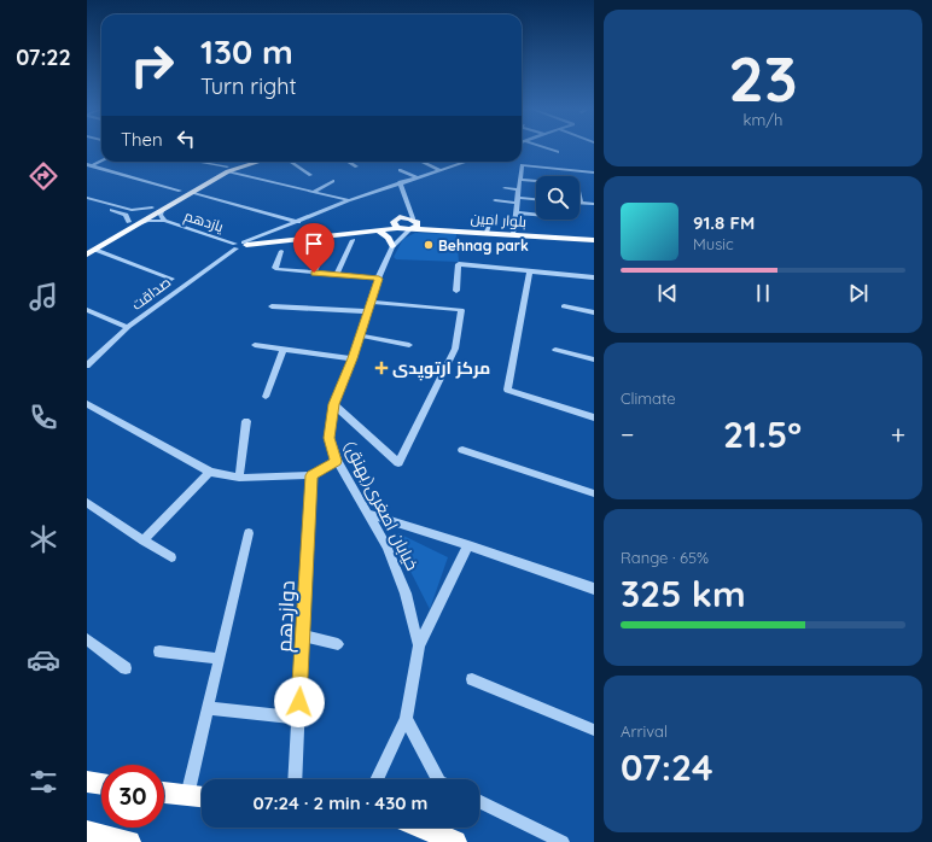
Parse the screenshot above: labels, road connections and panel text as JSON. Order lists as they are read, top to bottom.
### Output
{
  "streets": {
    "main road": ["بلوار امین"],
    "street": [
      "یازدهم",
      "صداقت",
      "خیابان اصغری(بهنق)",
      "دوازدهم"
    ]
  },
  "crossings": [
    ["یازدهم", "صداقت"]
  ],
  "places": {
    "other": ["Behnag park"],
    "health": ["مرکز ارتوپدی"]
  },
  "page": {
    "tabs": "07:22",
    "tile": [
      ["23", "km/h"],
      "Climate",
      ["Range · 65%", "325 km"],
      ["Arrival", "07:24"]
    ],
    "turn": ["130 m", "Turn right"],
    "then": "Then",
    "song": ["91.8 FM", "Music"],
    "heat": ["−", "21.5°", "+"],
    "limit": "30",
    "trip": "07:24 · 2 min · 430 m"
  }
}
